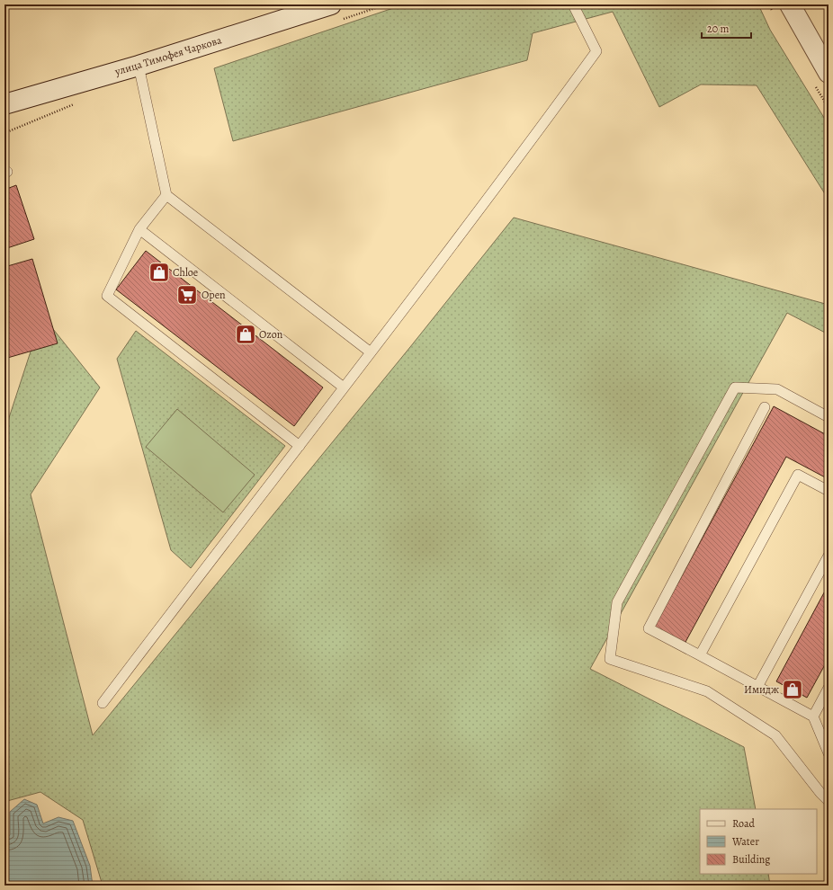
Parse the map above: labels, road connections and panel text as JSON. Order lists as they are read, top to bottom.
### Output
{
  "streets": {
    "main road": ["улица Тимофея Чаркова"]
  },
  "places": {
    "shop": ["Chloe", "Ozon", "Имидж"],
    "supermarket": ["Open"]
  },
  "legend": ["Road", "Water", "Building"],
  "scale_bar": "20 m"
}
